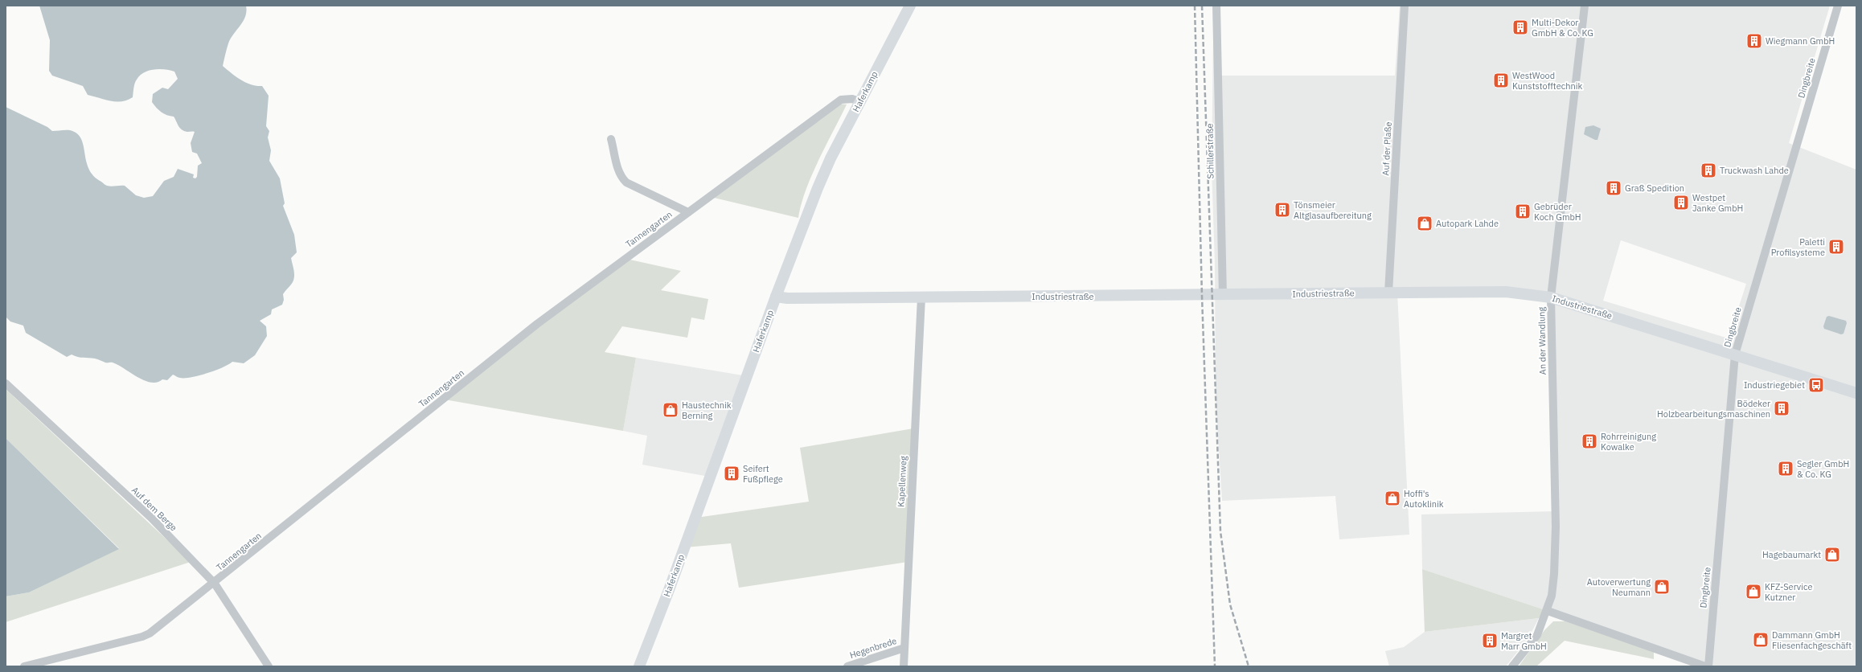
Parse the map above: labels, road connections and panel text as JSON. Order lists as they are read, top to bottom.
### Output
{
  "streets": {
    "street": [
      "Dingbreite",
      "Haferkamp",
      "Auf der Plaße",
      "Schillerstraße",
      "Tannengarten",
      "Industriestraße",
      "An der Wandlung",
      "Kapellenweg",
      "Auf dem Berge",
      "Hegenbrede"
    ]
  },
  "crossings": [
    ["Dingbreite", "Industriestraße"],
    ["Haferkamp", "Tannengarten"],
    ["Haferkamp", "Industriestraße"],
    ["Auf der Plaße", "Industriestraße"],
    ["Schillerstraße", "Industriestraße"],
    ["Tannengarten", "Auf dem Berge"],
    ["Industriestraße", "An der Wandlung"],
    ["Industriestraße", "Kapellenweg"],
    ["Kapellenweg", "Hegenbrede"]
  ],
  "places": {
    "building": [
      "Multi-Dekor GmbH & Co. KG",
      "Wiegmann GmbH",
      "WestWood Kunststofftechnik",
      "Truckwash Lahde",
      "Graß Spedition",
      "Westpet Janke GmbH",
      "Tönsmeier Altglasaufbereitung",
      "Gebrüder Koch GmbH",
      "Paletti Profilsysteme",
      "Bödeker Holzbearbeitungsmaschinen",
      "Rohrreinigung Kowalke",
      "Segler GmbH & Co. KG",
      "Seifert Fußpflege",
      "Margret Marr GmbH"
    ],
    "shop": [
      "Autopark Lahde",
      "Haustechnik Berning",
      "Hoffi's Autoklinik",
      "Hagebaumarkt",
      "Autoverwertung Neumann",
      "KFZ-Service Kutzner",
      "Dammann GmbH Fliesenfachgeschäft"
    ],
    "bus stop": ["Industriegebiet"]
  }
}
